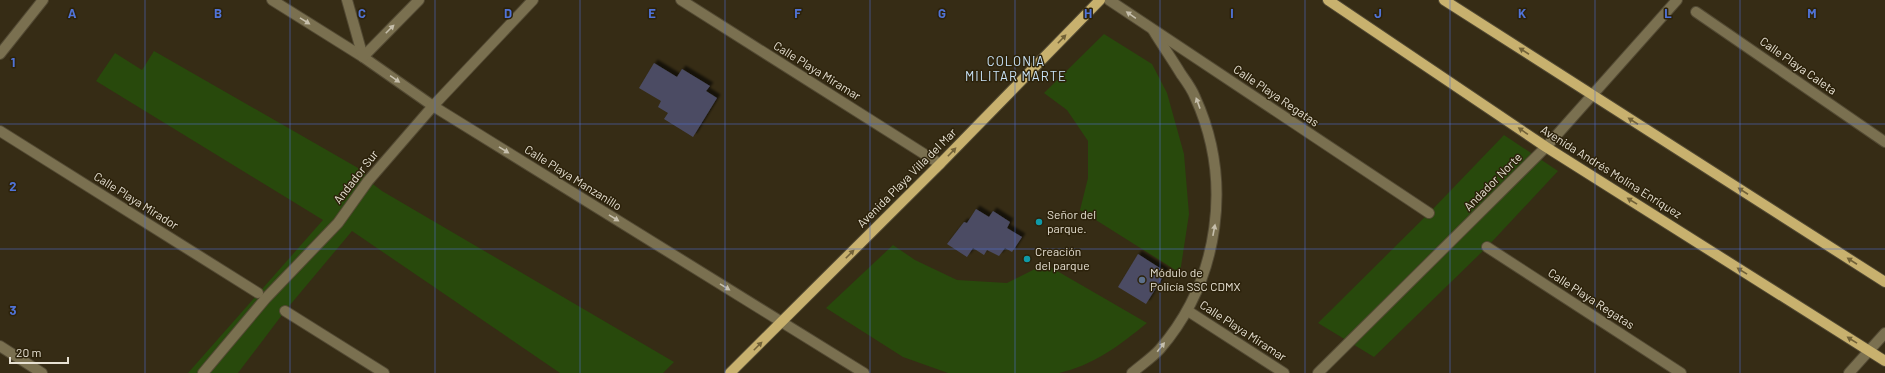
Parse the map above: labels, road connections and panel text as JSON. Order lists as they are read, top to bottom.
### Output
{
  "streets": {
    "main road": ["Avenida Andrés Molina Enríquez", "Avenida Playa Villa del Mar"],
    "street": [
      "Calle Playa Caleta",
      "Calle Playa Miramar",
      "Calle Playa Regatas",
      "Andador Sur",
      "Calle Playa Manzanillo",
      "Andador Norte",
      "Calle Playa Mirador"
    ]
  },
  "crossings": [
    ["Calle Playa Miramar", "Avenida Playa Villa del Mar"],
    ["Avenida Andrés Molina Enríquez", "Andador Norte"],
    ["Andador Sur", "Calle Playa Manzanillo"],
    ["Calle Playa Manzanillo", "Avenida Playa Villa del Mar"]
  ],
  "one_way": ["Calle Playa Manzanillo", "Avenida Playa Villa del Mar"],
  "districts": ["COLONIA MILITAR MARTE"],
  "places": ["Señor del parque.", "Creación del parque", "Módulo de Policía SSC CDMX"],
  "scale_bar": "20 m",
  "grid": {
    "columns": [
      "A",
      "B",
      "C",
      "D",
      "E",
      "F",
      "G",
      "H",
      "I",
      "J",
      "K",
      "L",
      "M"
    ],
    "rows": ["1", "2", "3"]
  }
}
